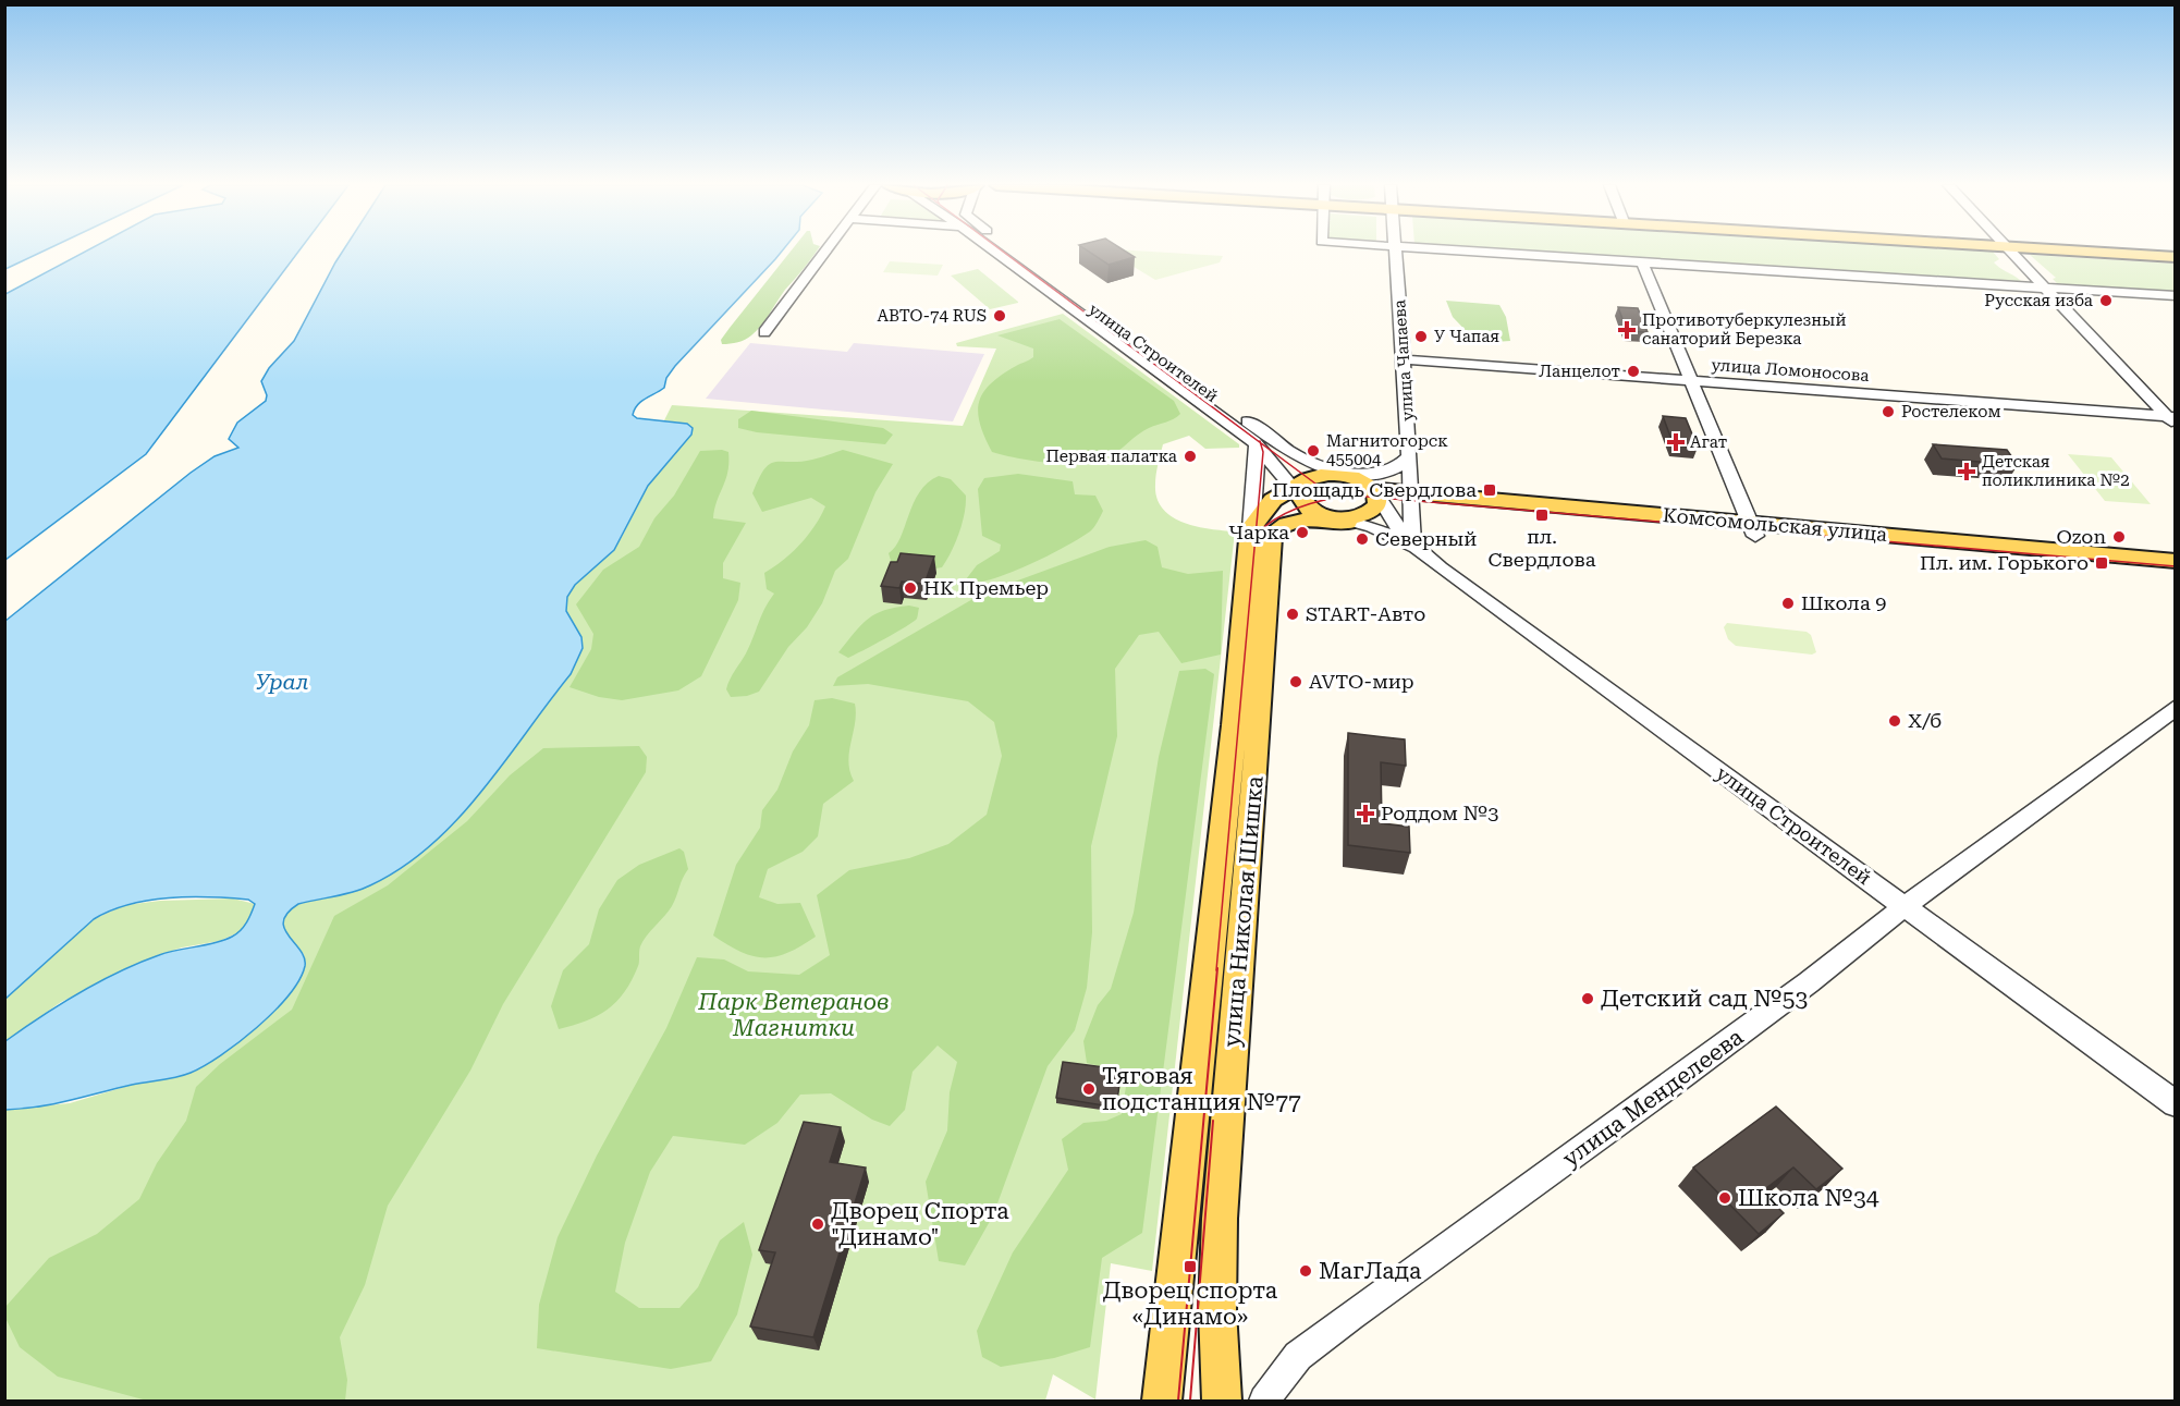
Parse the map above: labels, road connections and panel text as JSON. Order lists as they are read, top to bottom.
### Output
{
  "streets": {
    "main road": ["Комсомольская улица", "улица Николая Шишка"],
    "street": [
      "улица Строителей",
      "улица Чапаева",
      "улица Ломоносова",
      "улица Менделеева"
    ]
  },
  "crossings": [
    ["улица Строителей", "улица Чапаева"],
    ["улица Строителей", "Комсомольская улица"],
    ["улица Строителей", "улица Николая Шишка"],
    ["улица Строителей", "улица Менделеева"],
    ["улица Чапаева", "улица Ломоносова"],
    ["улица Чапаева", "Комсомольская улица"]
  ],
  "water": ["Урал"],
  "parks": ["Парк Ветеранов Магнитки"],
  "places": {
    "other": [
      "Русская изба",
      "АВТО-74 RUS",
      "У Чапая",
      "Ланцелот",
      "Ростелеком",
      "Магнитогорск 455004",
      "Первая палатка",
      "Чарка",
      "Ozon",
      "Северный",
      "НК Премьер",
      "Школа 9",
      "START-Авто",
      "AVTO-мир",
      "Х/б",
      "Детский сад №53",
      "Тяговая подстанция №77",
      "Школа №34",
      "Дворец Спорта \"Динамо\"",
      "МагЛада"
    ],
    "health": [
      "Противотуберкулезный санаторий Березка",
      "Агат",
      "Детская поликлиника №2",
      "Роддом №3"
    ],
    "transit": [
      "Площадь Свердлова",
      "пл. Свердлова",
      "Пл. им. Горького",
      "Дворец спорта «Динамо»"
    ]
  }
}
